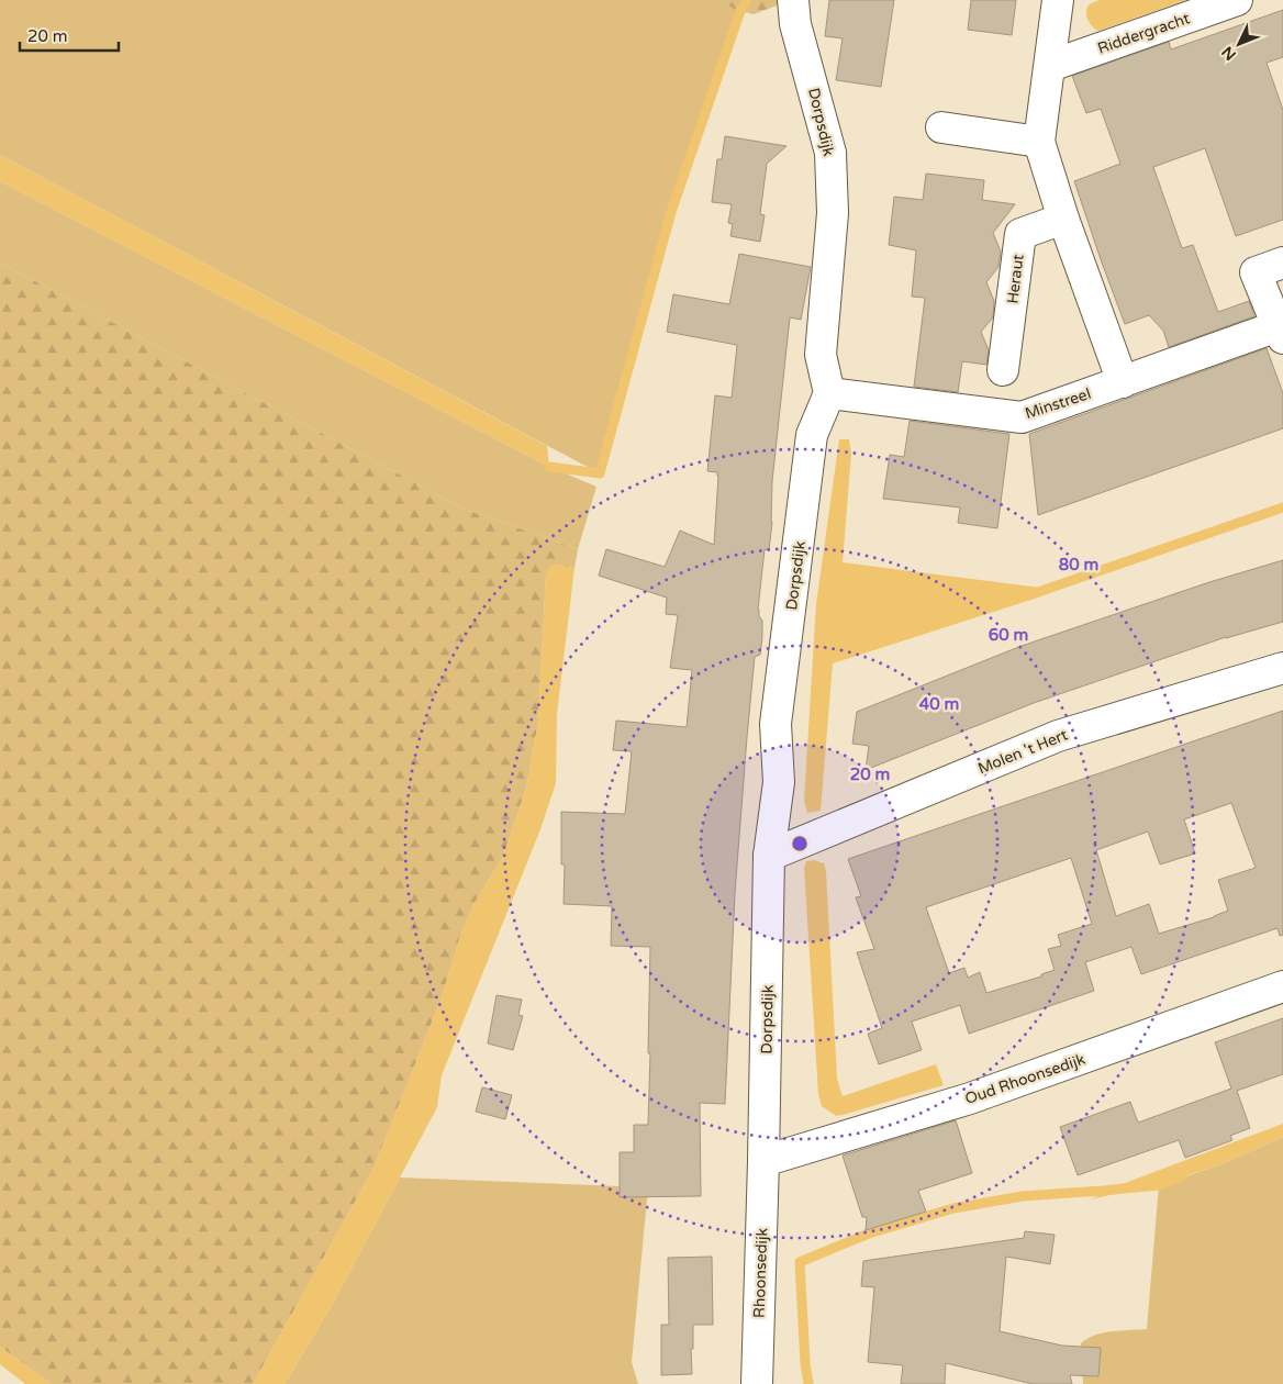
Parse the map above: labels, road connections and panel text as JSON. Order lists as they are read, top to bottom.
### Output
{
  "streets": {
    "street": [
      "Riddergracht",
      "Dorpsdijk",
      "Heraut",
      "Minstreel",
      "Molen 't Hert",
      "Oud Rhoonsedijk",
      "Rhoonsedijk"
    ]
  },
  "crossings": [
    ["Dorpsdijk", "Minstreel"],
    ["Dorpsdijk", "Molen 't Hert"],
    ["Dorpsdijk", "Oud Rhoonsedijk"],
    ["Dorpsdijk", "Rhoonsedijk"],
    ["Oud Rhoonsedijk", "Rhoonsedijk"]
  ],
  "scale_bar": "20 m",
  "north": "bottom left",
  "rings": [
    "80 m",
    "60 m",
    "40 m",
    "20 m"
  ]
}
